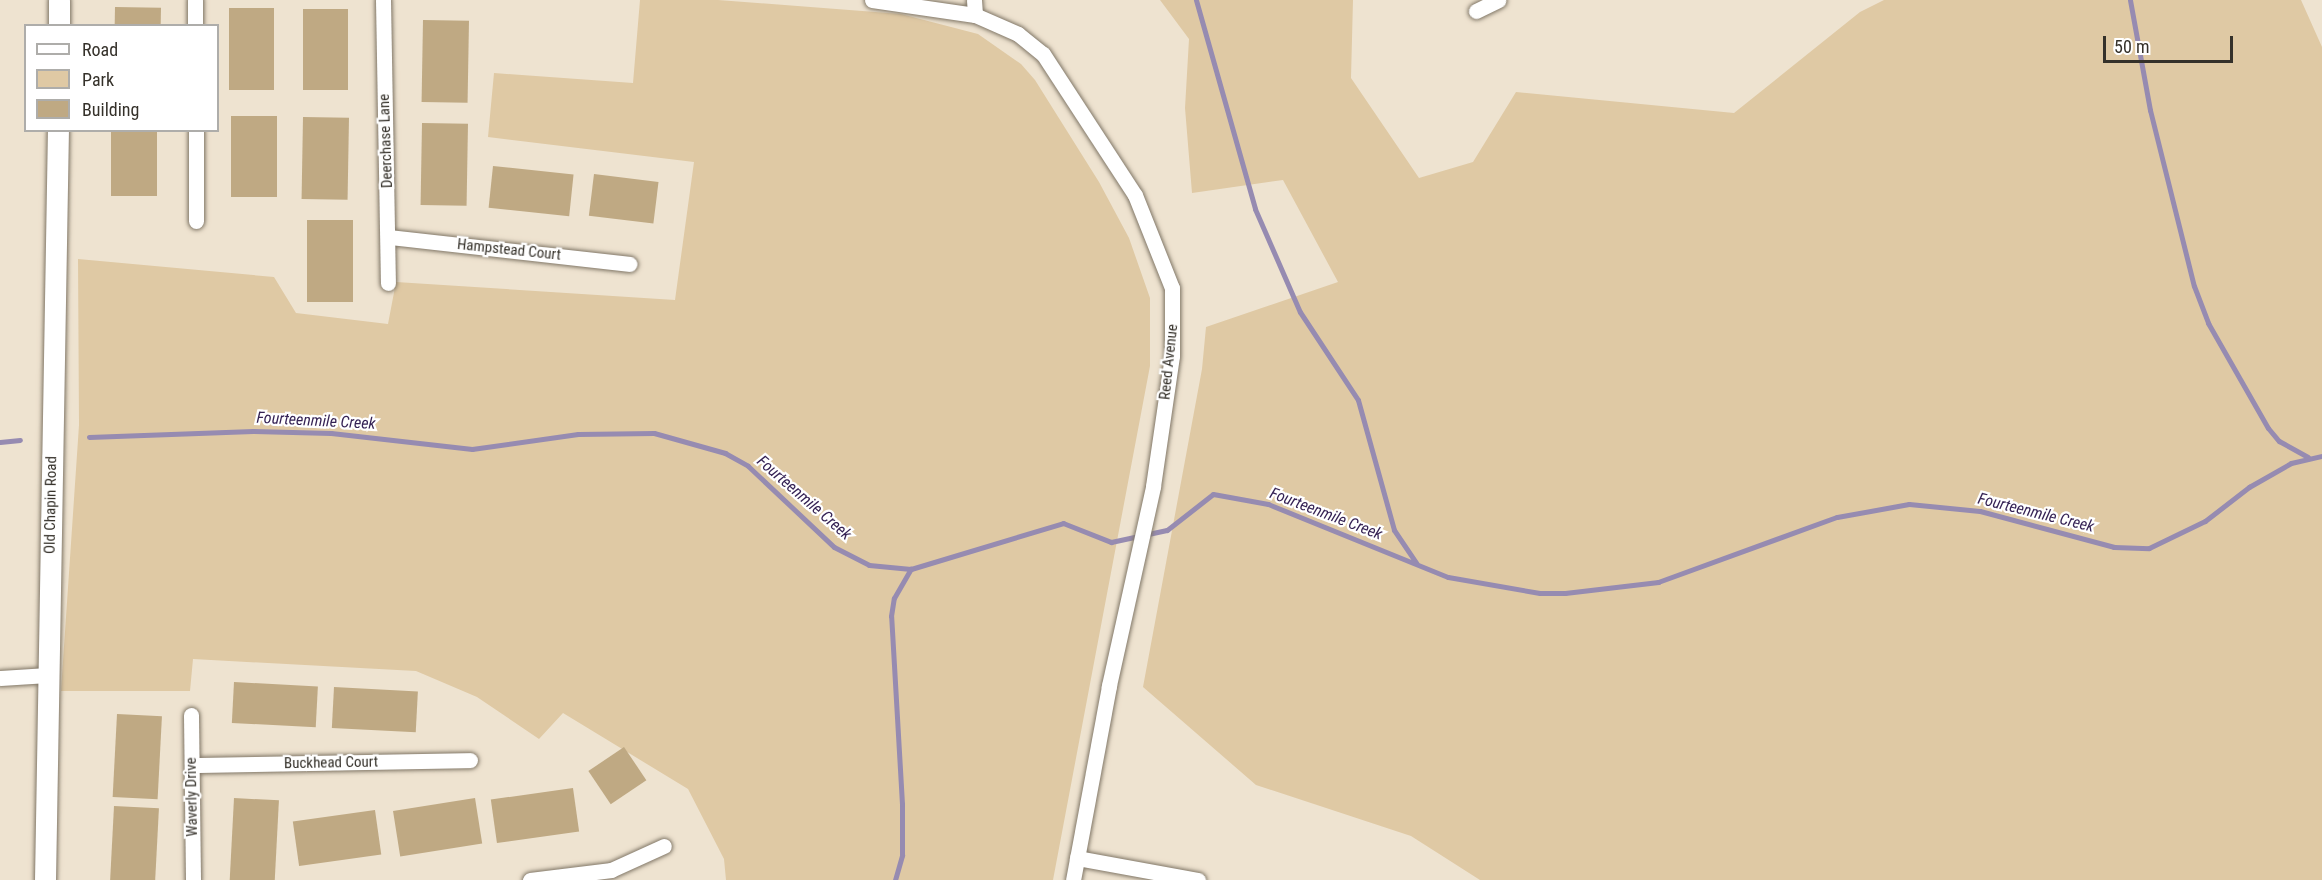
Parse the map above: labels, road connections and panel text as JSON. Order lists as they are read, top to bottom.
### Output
{
  "streets": {
    "street": [
      "Deerchase Lane",
      "Hampstead Court",
      "Reed Avenue",
      "Old Chapin Road",
      "Buckhead Court",
      "Waverly Drive"
    ]
  },
  "crossings": [
    ["Deerchase Lane", "Hampstead Court"],
    ["Buckhead Court", "Waverly Drive"]
  ],
  "water": ["Fourteenmile Creek"],
  "legend": ["Road", "Park", "Building"],
  "scale_bar": "50 m"
}
